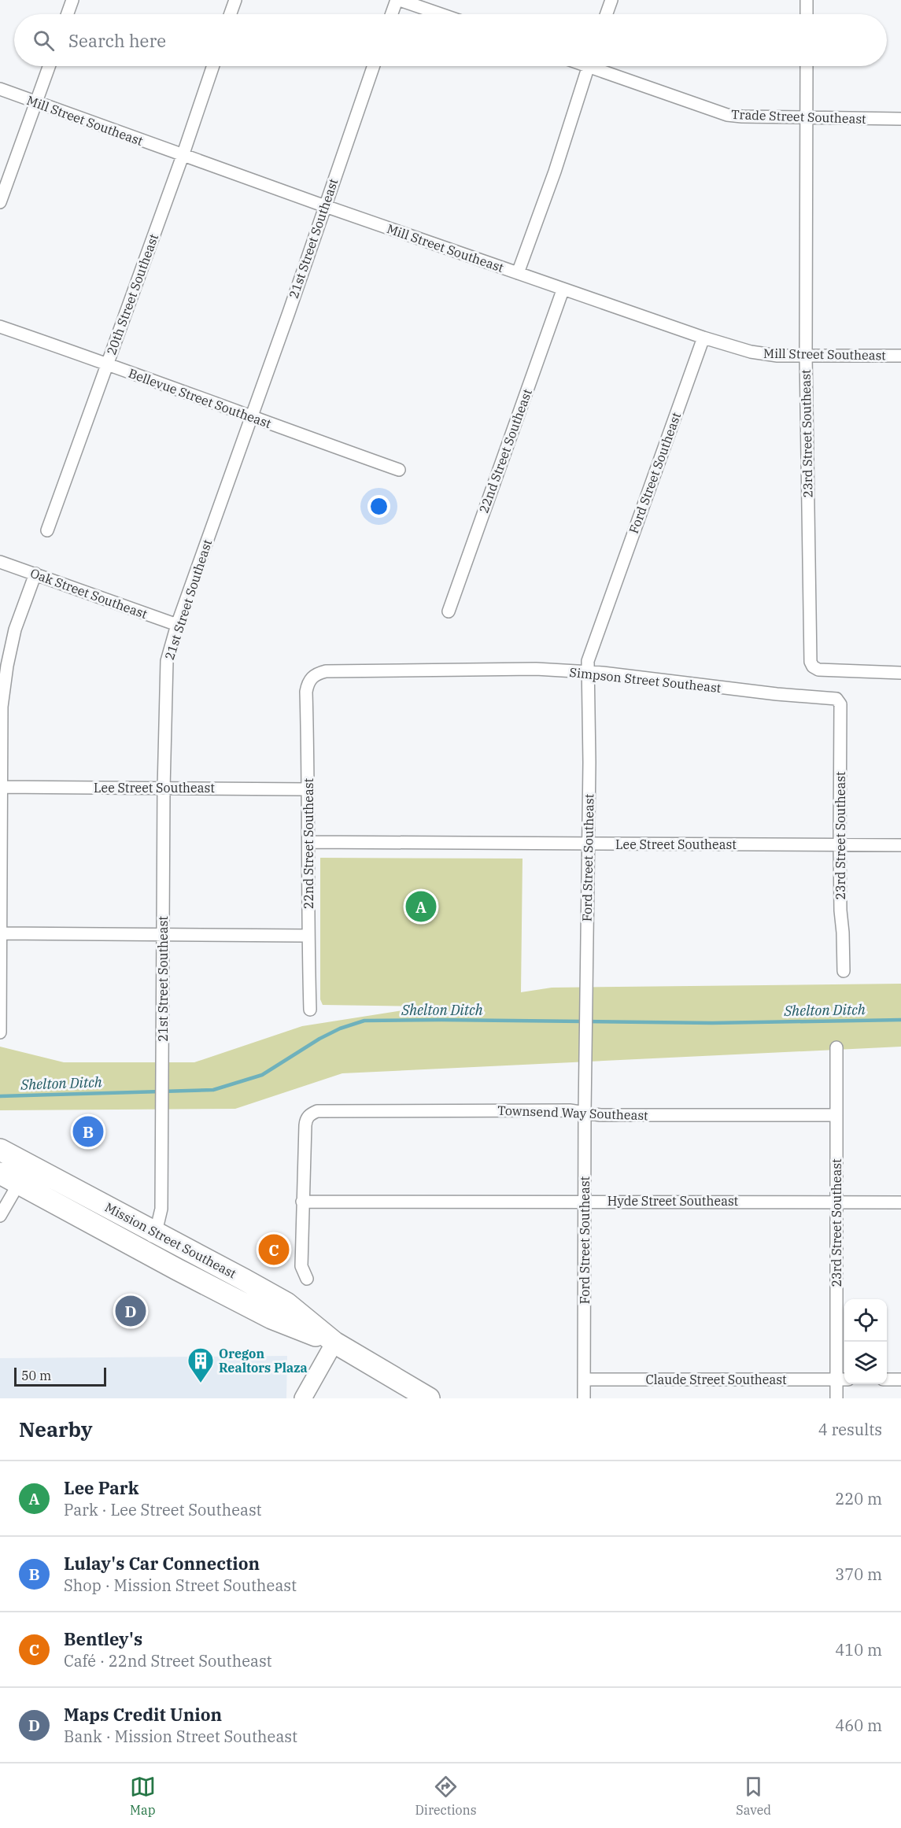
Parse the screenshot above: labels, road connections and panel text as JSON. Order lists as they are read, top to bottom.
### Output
{
  "streets": {
    "highway": ["Mission Street Southeast"],
    "street": [
      "Trade Street Southeast",
      "Mill Street Southeast",
      "21st Street Southeast",
      "20th Street Southeast",
      "Bellevue Street Southeast",
      "23rd Street Southeast",
      "22nd Street Southeast",
      "Ford Street Southeast",
      "Oak Street Southeast",
      "Simpson Street Southeast",
      "Lee Street Southeast",
      "Townsend Way Southeast",
      "Hyde Street Southeast",
      "Claude Street Southeast"
    ]
  },
  "crossings": [
    ["Trade Street Southeast", "23rd Street Southeast"],
    ["Mill Street Southeast", "21st Street Southeast"],
    ["Mill Street Southeast", "20th Street Southeast"],
    ["Mill Street Southeast", "23rd Street Southeast"],
    ["Mill Street Southeast", "22nd Street Southeast"],
    ["Mill Street Southeast", "Ford Street Southeast"],
    ["21st Street Southeast", "Bellevue Street Southeast"],
    ["21st Street Southeast", "Oak Street Southeast"],
    ["21st Street Southeast", "Lee Street Southeast"],
    ["21st Street Southeast", "Mission Street Southeast"],
    ["20th Street Southeast", "Bellevue Street Southeast"],
    ["23rd Street Southeast", "Simpson Street Southeast"],
    ["23rd Street Southeast", "Lee Street Southeast"],
    ["23rd Street Southeast", "Townsend Way Southeast"],
    ["23rd Street Southeast", "Hyde Street Southeast"],
    ["23rd Street Southeast", "Claude Street Southeast"],
    ["22nd Street Southeast", "Simpson Street Southeast"],
    ["22nd Street Southeast", "Lee Street Southeast"],
    ["Ford Street Southeast", "Simpson Street Southeast"],
    ["Ford Street Southeast", "Lee Street Southeast"],
    ["Ford Street Southeast", "Townsend Way Southeast"],
    ["Ford Street Southeast", "Hyde Street Southeast"],
    ["Ford Street Southeast", "Claude Street Southeast"],
    ["Townsend Way Southeast", "Hyde Street Southeast"]
  ],
  "water": ["Shelton Ditch"],
  "places": {
    "building": ["Oregon Realtors Plaza"]
  },
  "scale_bar": "50 m",
  "page": {
    "search": "Search here",
    "pins": [
      "A",
      "B",
      "C",
      "D"
    ],
    "scale": "50 m",
    "heading": ["Nearby", "4 results"],
    "list": [
      {
        "mark": "A",
        "name": "Lee Park",
        "note": "Park · Lee Street Southeast",
        "value": "220 m"
      },
      {
        "mark": "B",
        "name": "Lulay's Car Connection",
        "note": "Shop · Mission Street Southeast",
        "value": "370 m"
      },
      {
        "mark": "C",
        "name": "Bentley's",
        "note": "Café · 22nd Street Southeast",
        "value": "410 m"
      },
      {
        "mark": "D",
        "name": "Maps Credit Union",
        "note": "Bank · Mission Street Southeast",
        "value": "460 m"
      }
    ],
    "nav": ["Map", "Directions", "Saved"]
  }
}
